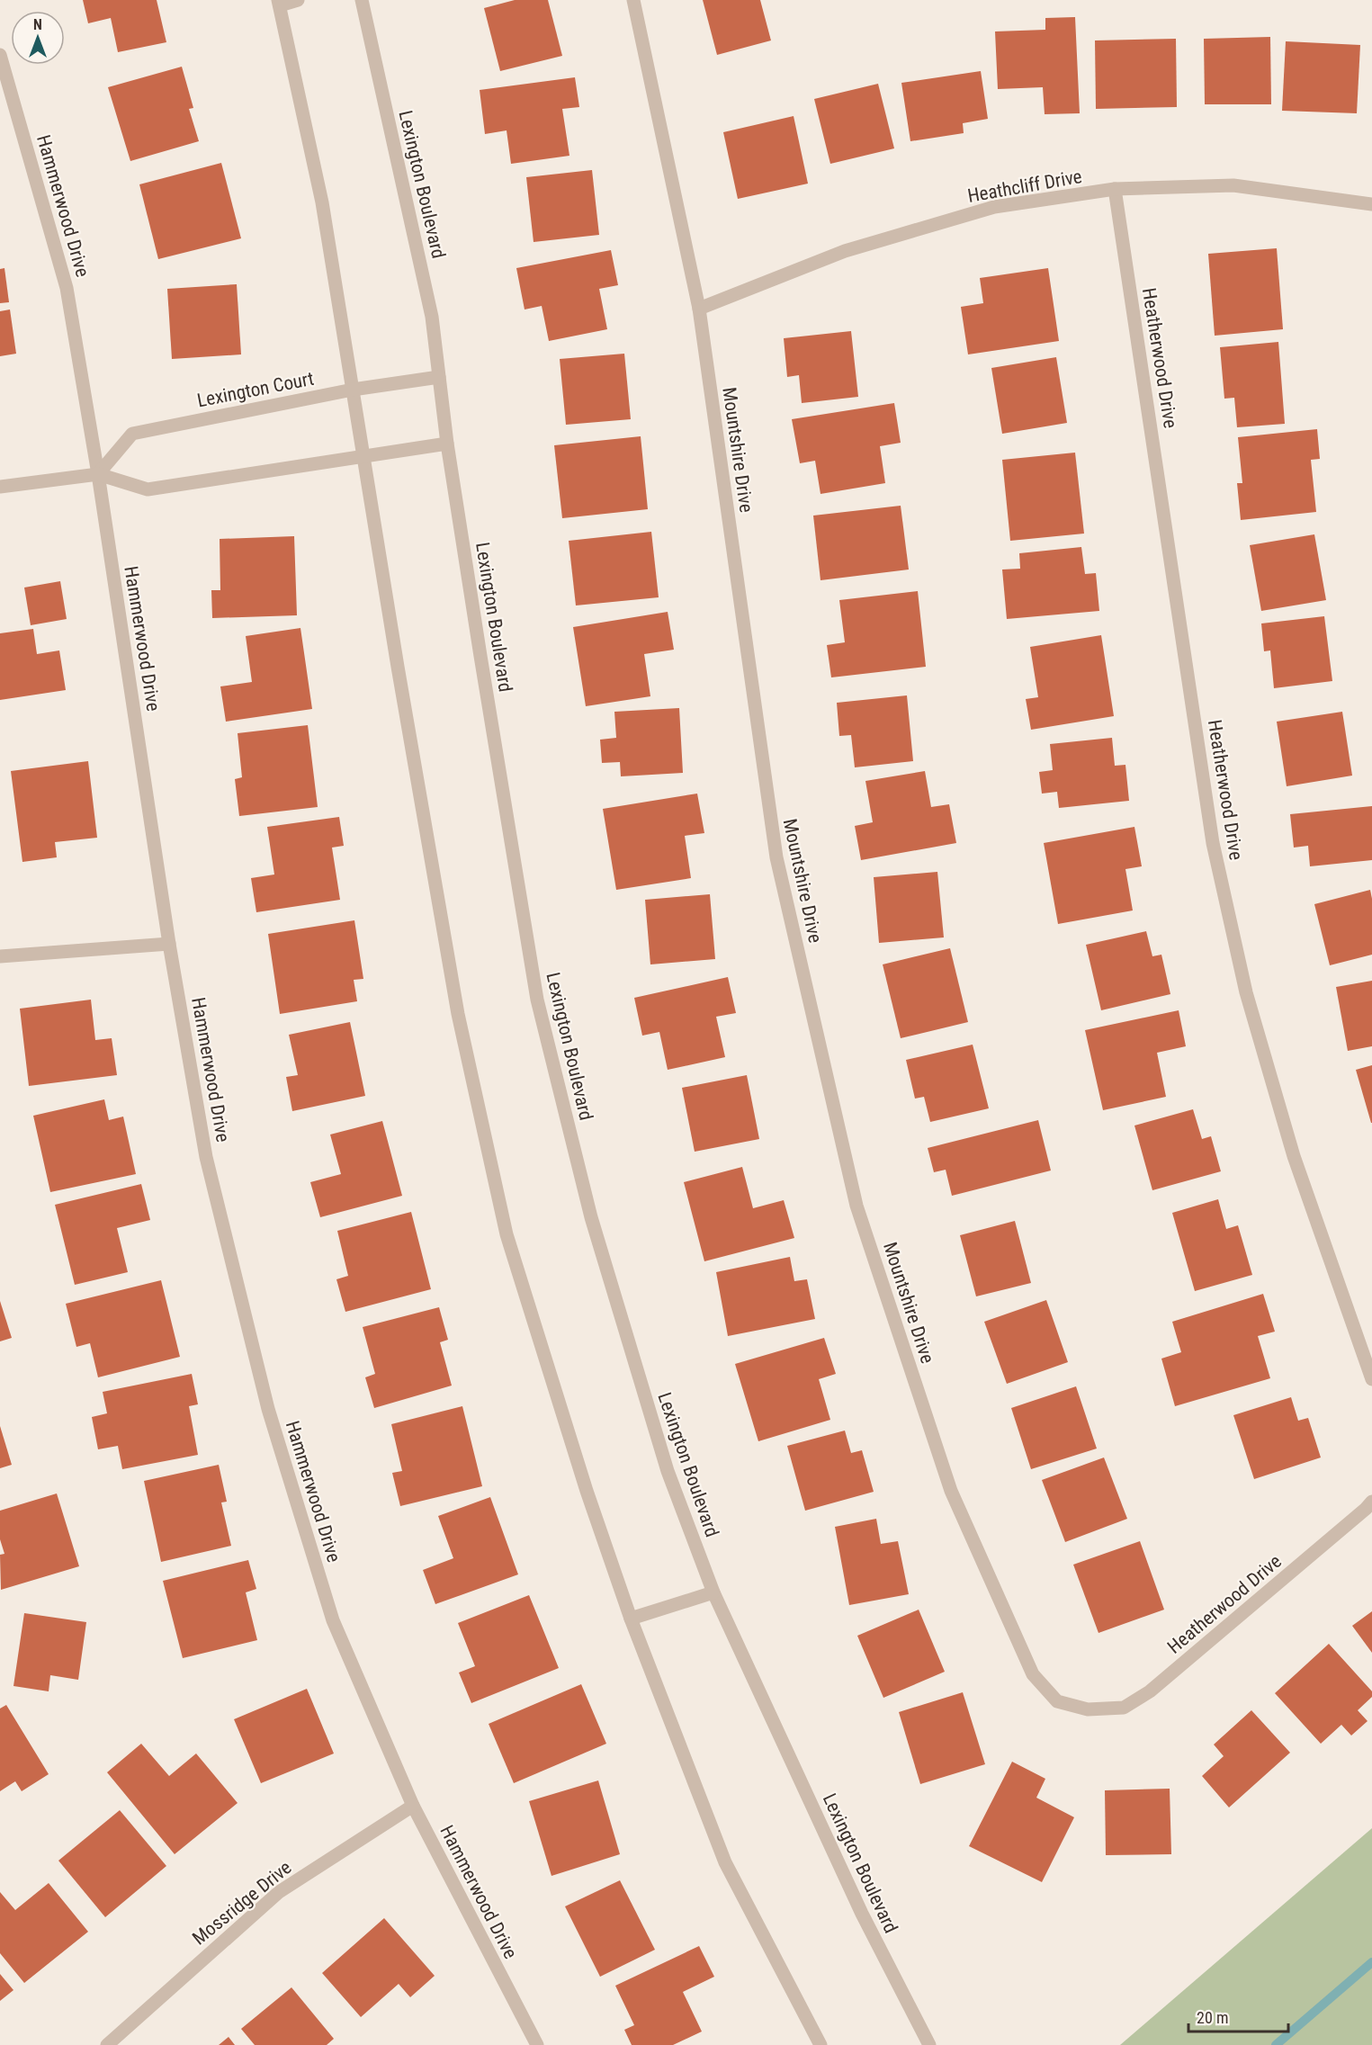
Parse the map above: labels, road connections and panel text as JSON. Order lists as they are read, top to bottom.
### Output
{
  "streets": {
    "street": [
      "Lexington Boulevard",
      "Heathcliff Drive",
      "Hammerwood Drive",
      "Heatherwood Drive",
      "Lexington Court",
      "Mountshire Drive",
      "Mossridge Drive"
    ]
  },
  "crossings": [
    ["Lexington Boulevard", "Lexington Court"],
    ["Heathcliff Drive", "Heatherwood Drive"],
    ["Heathcliff Drive", "Mountshire Drive"],
    ["Hammerwood Drive", "Lexington Court"],
    ["Hammerwood Drive", "Mossridge Drive"],
    ["Heatherwood Drive", "Mountshire Drive"]
  ],
  "scale_bar": "20 m",
  "north": "top"
}
